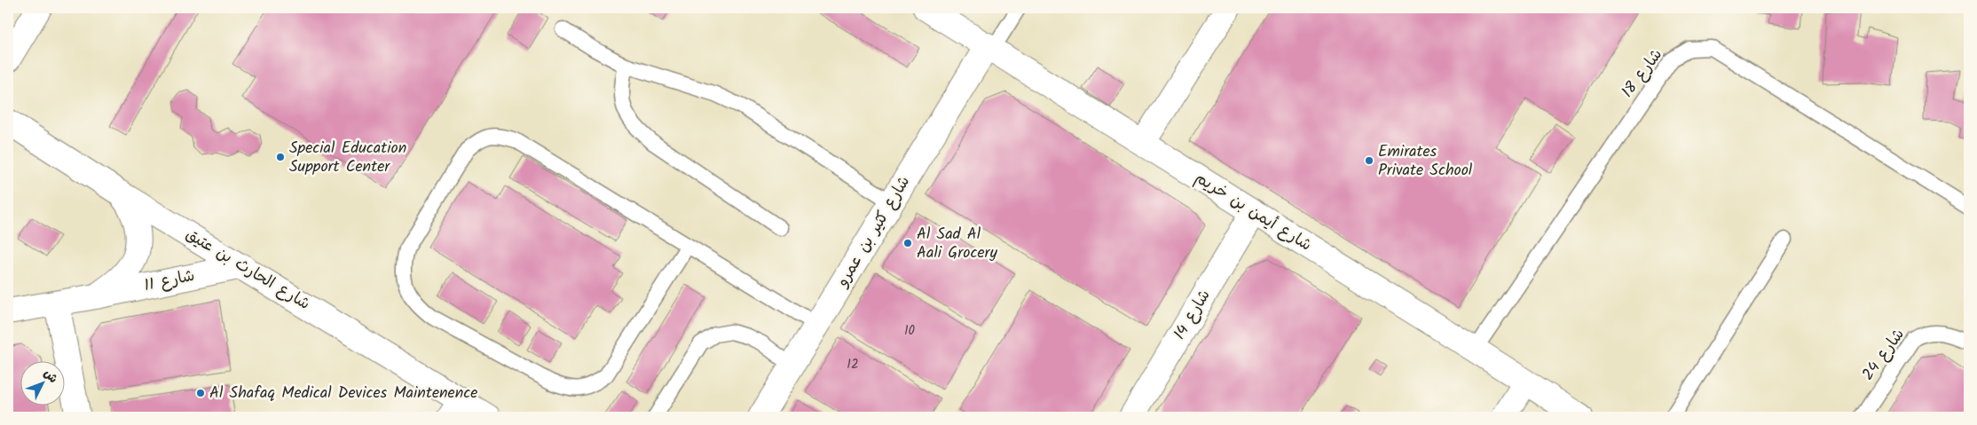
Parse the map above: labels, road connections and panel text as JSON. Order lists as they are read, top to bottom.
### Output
{
  "streets": {
    "street": [
      "شارع أيمن بن خريم",
      "شارع كثير بن عمرو",
      "شارع الحارث بن عتيق",
      "شارع 11",
      "شارع 14"
    ],
    "lane": ["شارع 18", "شارع 24"]
  },
  "crossings": [
    ["شارع 18", "شارع أيمن بن خريم"],
    ["شارع أيمن بن خريم", "شارع كثير بن عمرو"],
    ["شارع أيمن بن خريم", "شارع 14"],
    ["شارع الحارث بن عتيق", "شارع 11"]
  ],
  "places": [
    "Special Education Support Center",
    "Emirates Private School",
    "Al Sad Al Aali Grocery",
    "Al Shafaq Medical Devices Maintenence"
  ],
  "house_numbers": ["10", "12"],
  "north": "top right"
}
